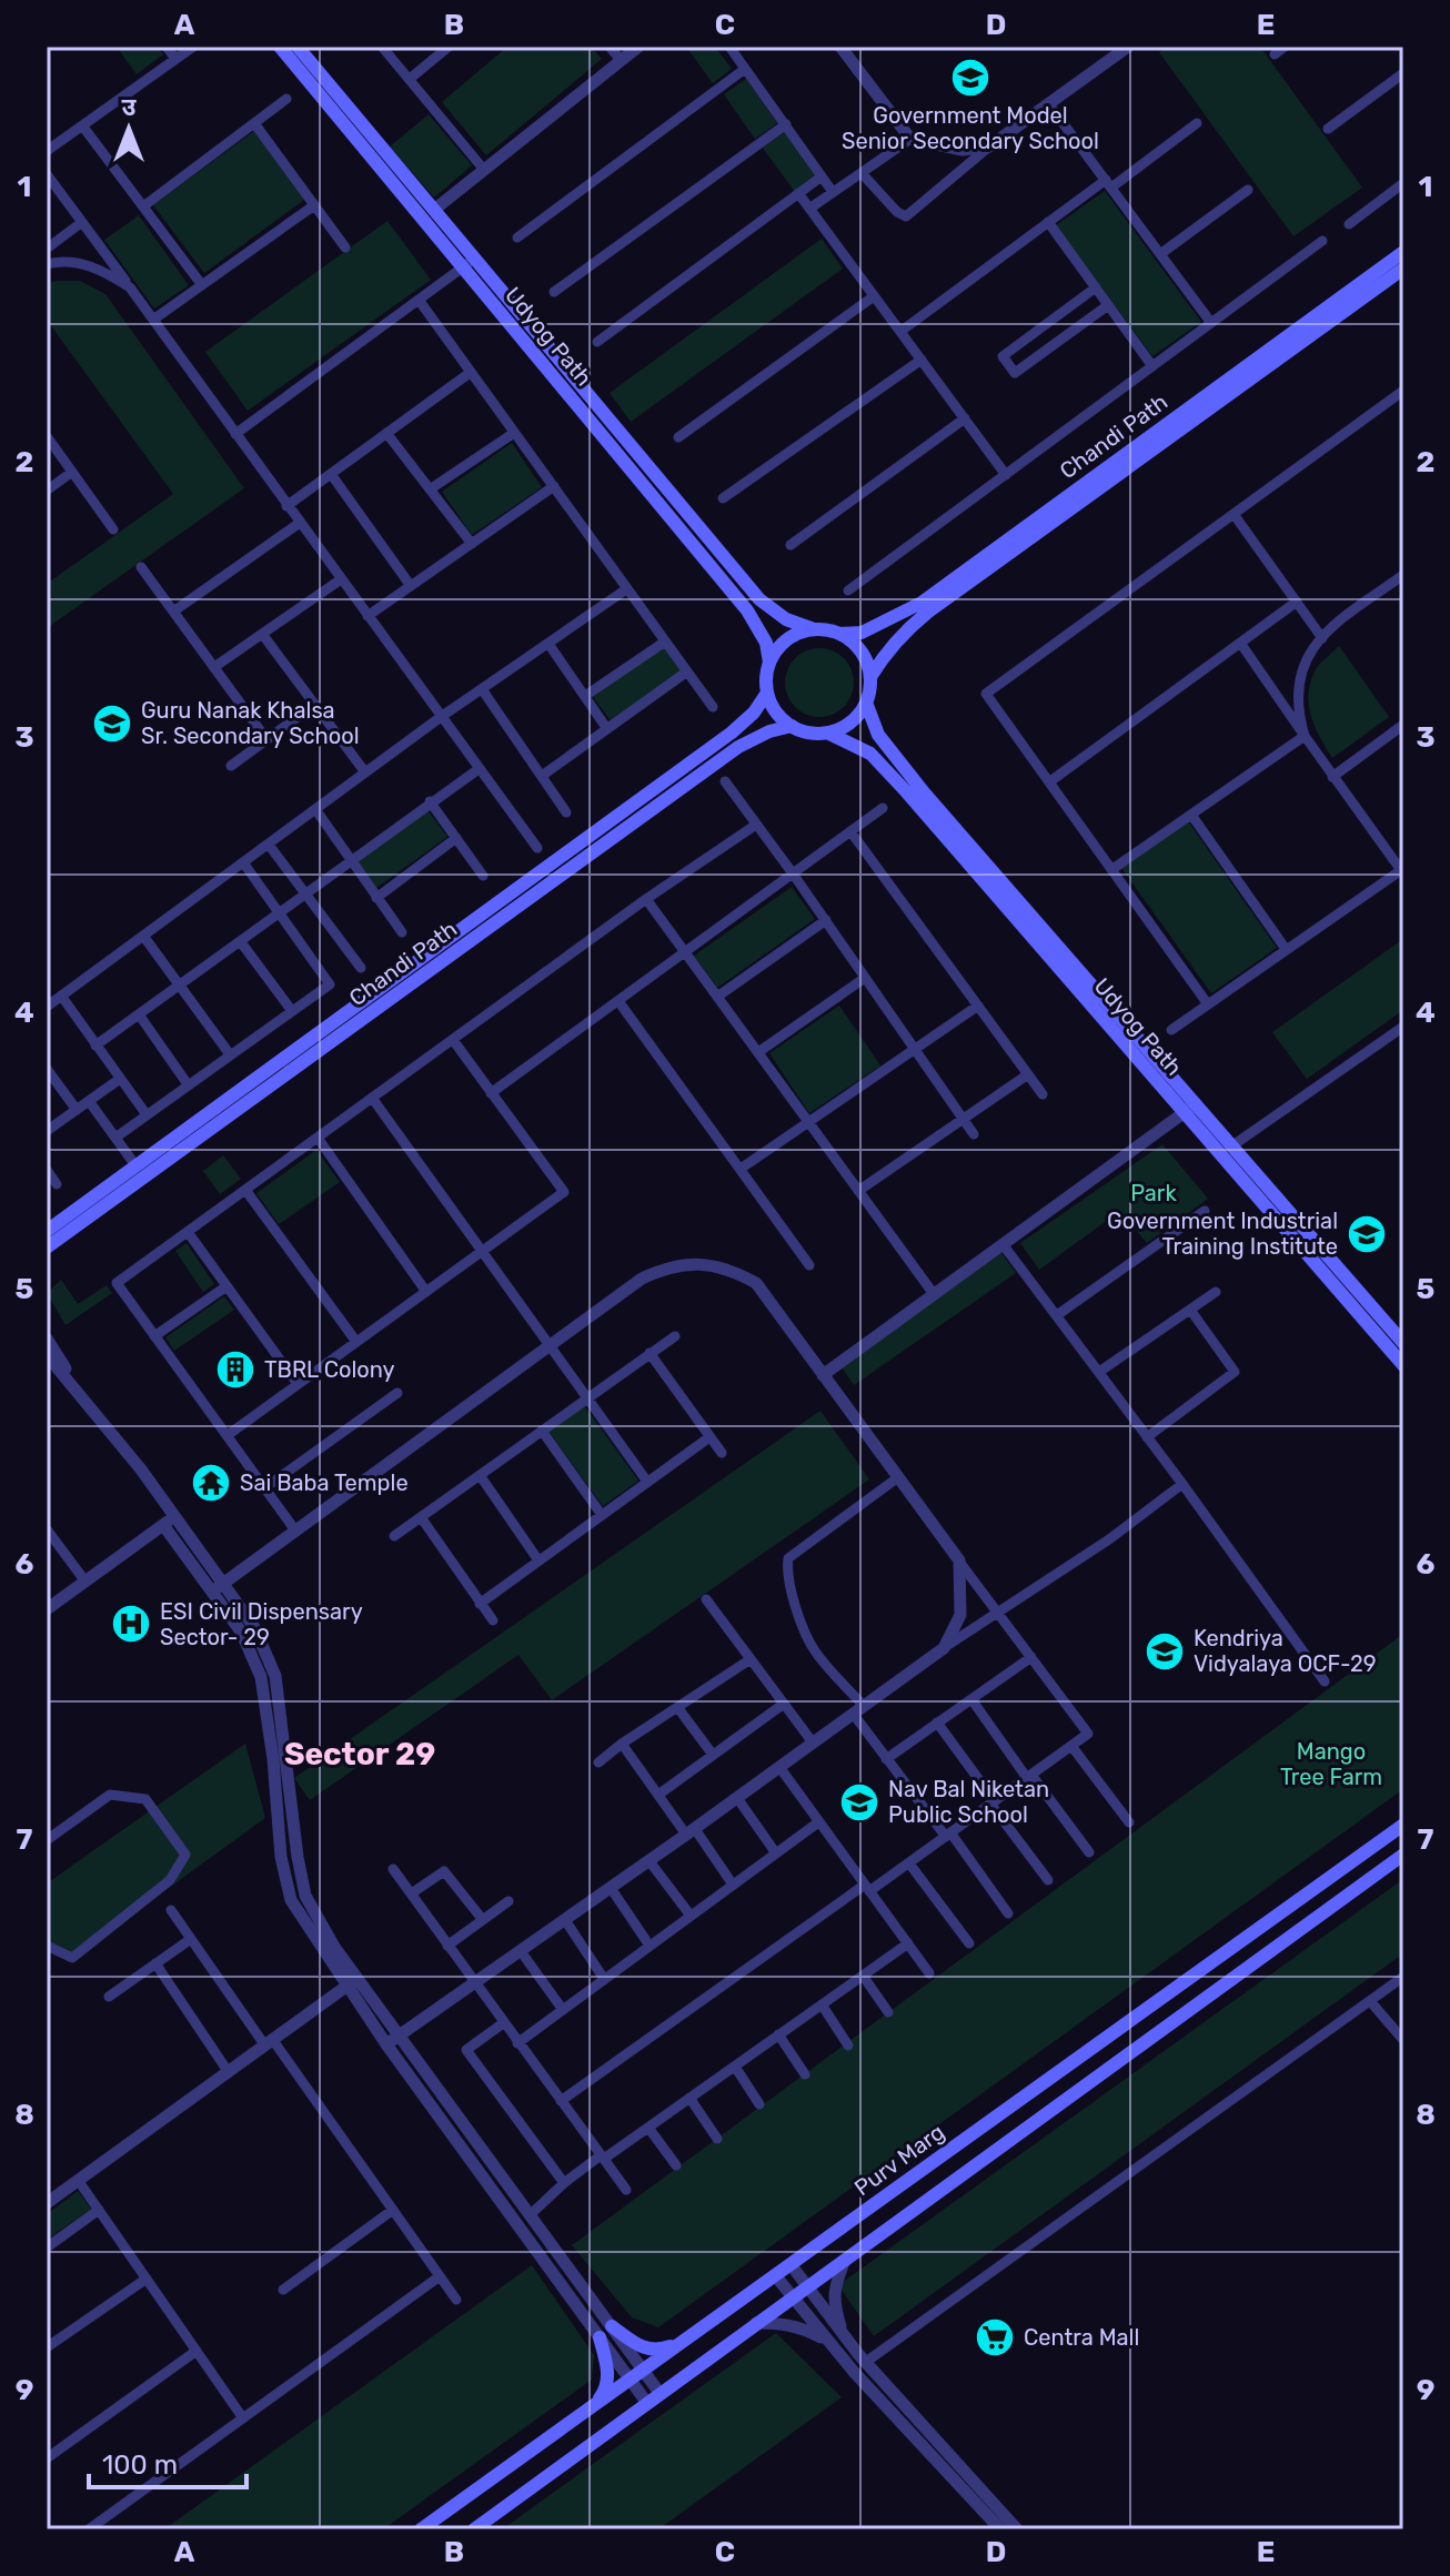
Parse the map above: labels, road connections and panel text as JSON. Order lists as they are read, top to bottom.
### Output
{
  "streets": {
    "main road": ["Udyog Path", "Chandi Path", "Purv Marg"]
  },
  "crossings": [
    ["Udyog Path", "Chandi Path"]
  ],
  "districts": ["Sector 29"],
  "parks": ["Park", "Mango Tree Farm"],
  "places": {
    "school or university": [
      "Government Model Senior Secondary School",
      "Guru Nanak Khalsa Sr. Secondary School",
      "Government Industrial Training Institute",
      "Kendriya Vidyalaya OCF-29",
      "Nav Bal Niketan Public School"
    ],
    "building": ["TBRL Colony"],
    "temple": ["Sai Baba Temple"],
    "hospital": ["ESI Civil Dispensary Sector- 29"],
    "supermarket": ["Centra Mall"]
  },
  "scale_bar": "100 m",
  "north": "top",
  "grid": {
    "columns": [
      "A",
      "B",
      "C",
      "D",
      "E"
    ],
    "rows": [
      "1",
      "2",
      "3",
      "4",
      "5",
      "6",
      "7",
      "8",
      "9"
    ]
  }
}
